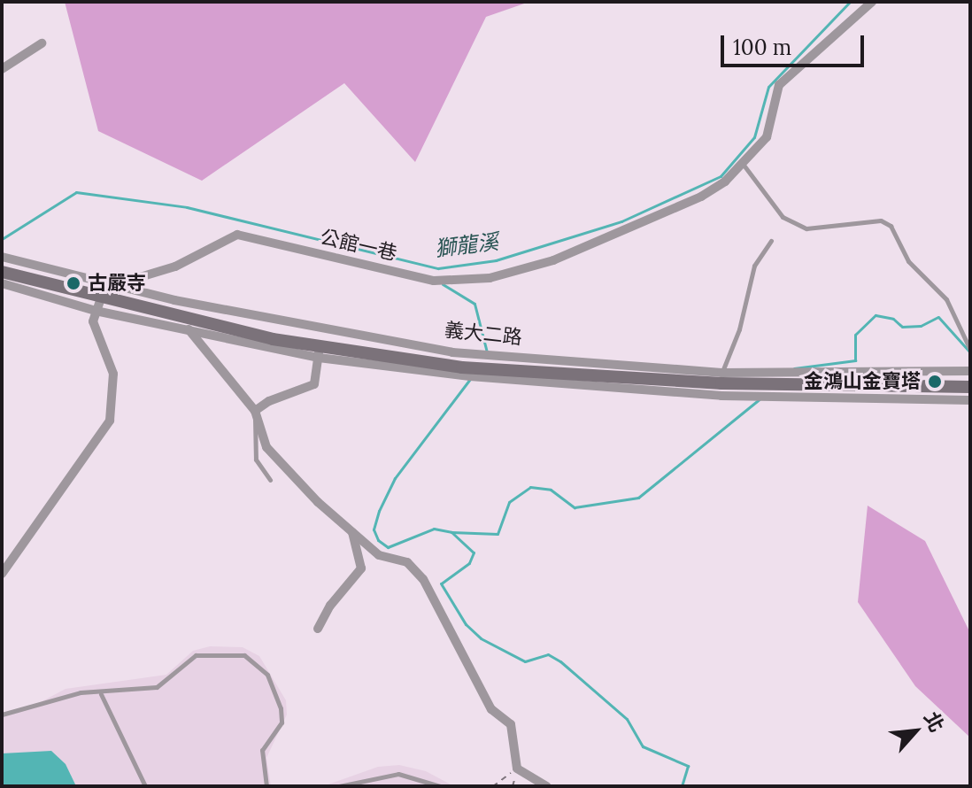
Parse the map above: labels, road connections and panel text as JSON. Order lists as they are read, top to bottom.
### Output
{
  "streets": {
    "street": ["公館一巷", "義大二路"]
  },
  "crossings": [
    ["公館一巷", "義大二路"]
  ],
  "water": ["獅龍溪"],
  "places": ["古嚴寺", "金鴻山金寶塔"],
  "scale_bar": "100 m",
  "north": "top right"
}
